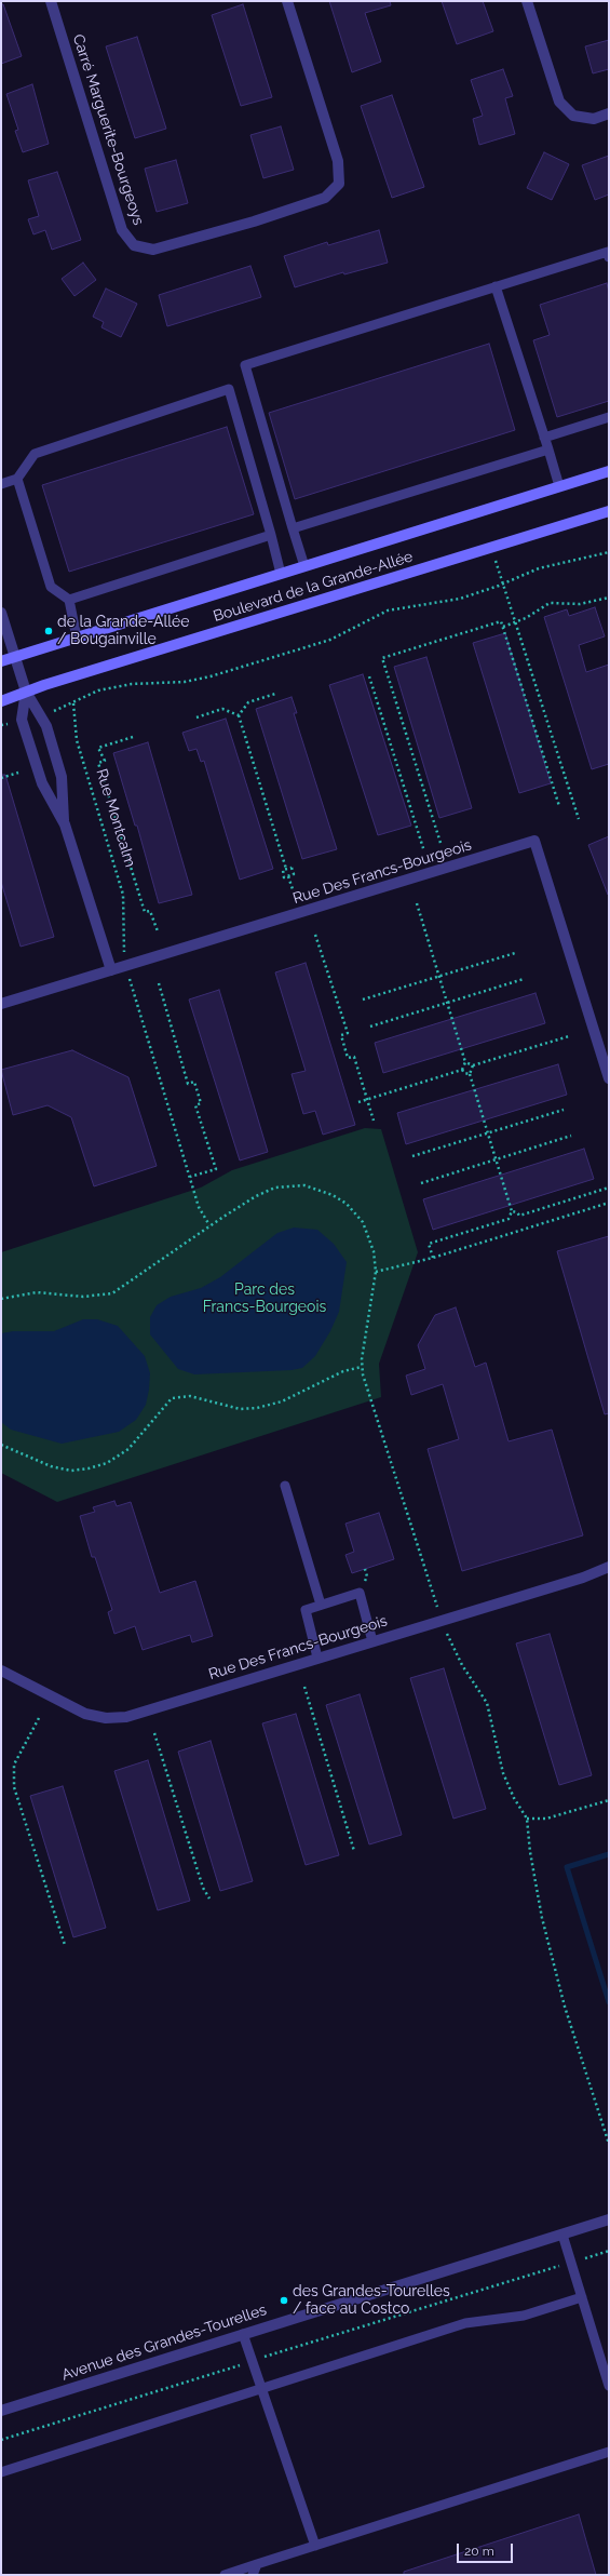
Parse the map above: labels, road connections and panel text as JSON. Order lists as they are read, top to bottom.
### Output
{
  "streets": {
    "street": [
      "Carré Marguerite-Bourgeoys",
      "Boulevard de la Grande-Allée",
      "Rue Des Francs-Bourgeois",
      "Avenue des Grandes-Tourelles"
    ],
    "path": ["Rue Montcalm"]
  },
  "parks": ["Parc des Francs-Bourgeois"],
  "places": ["de la Grande-Allée / Bougainville", "des Grandes-Tourelles / face au Costco"],
  "scale_bar": "20 m"
}
